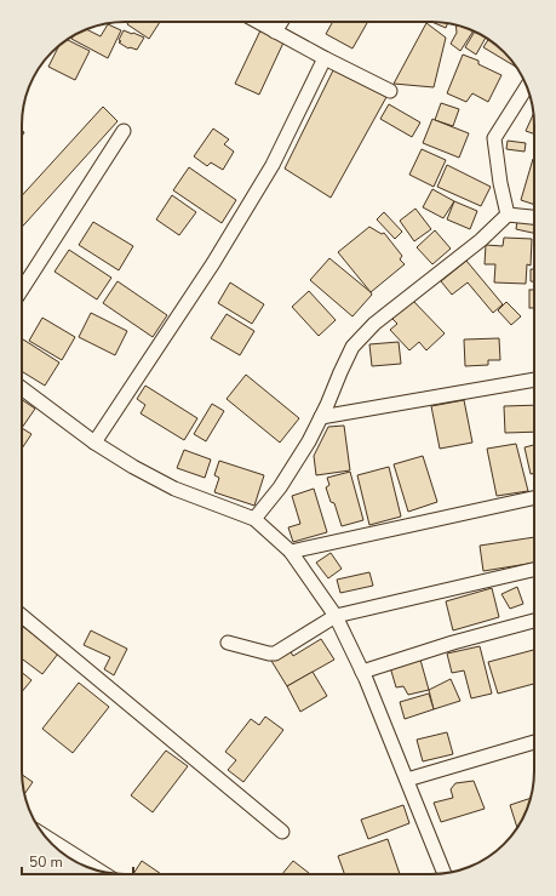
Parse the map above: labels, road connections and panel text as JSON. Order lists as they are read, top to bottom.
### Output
{
  "scale_bar": "50 m"
}
